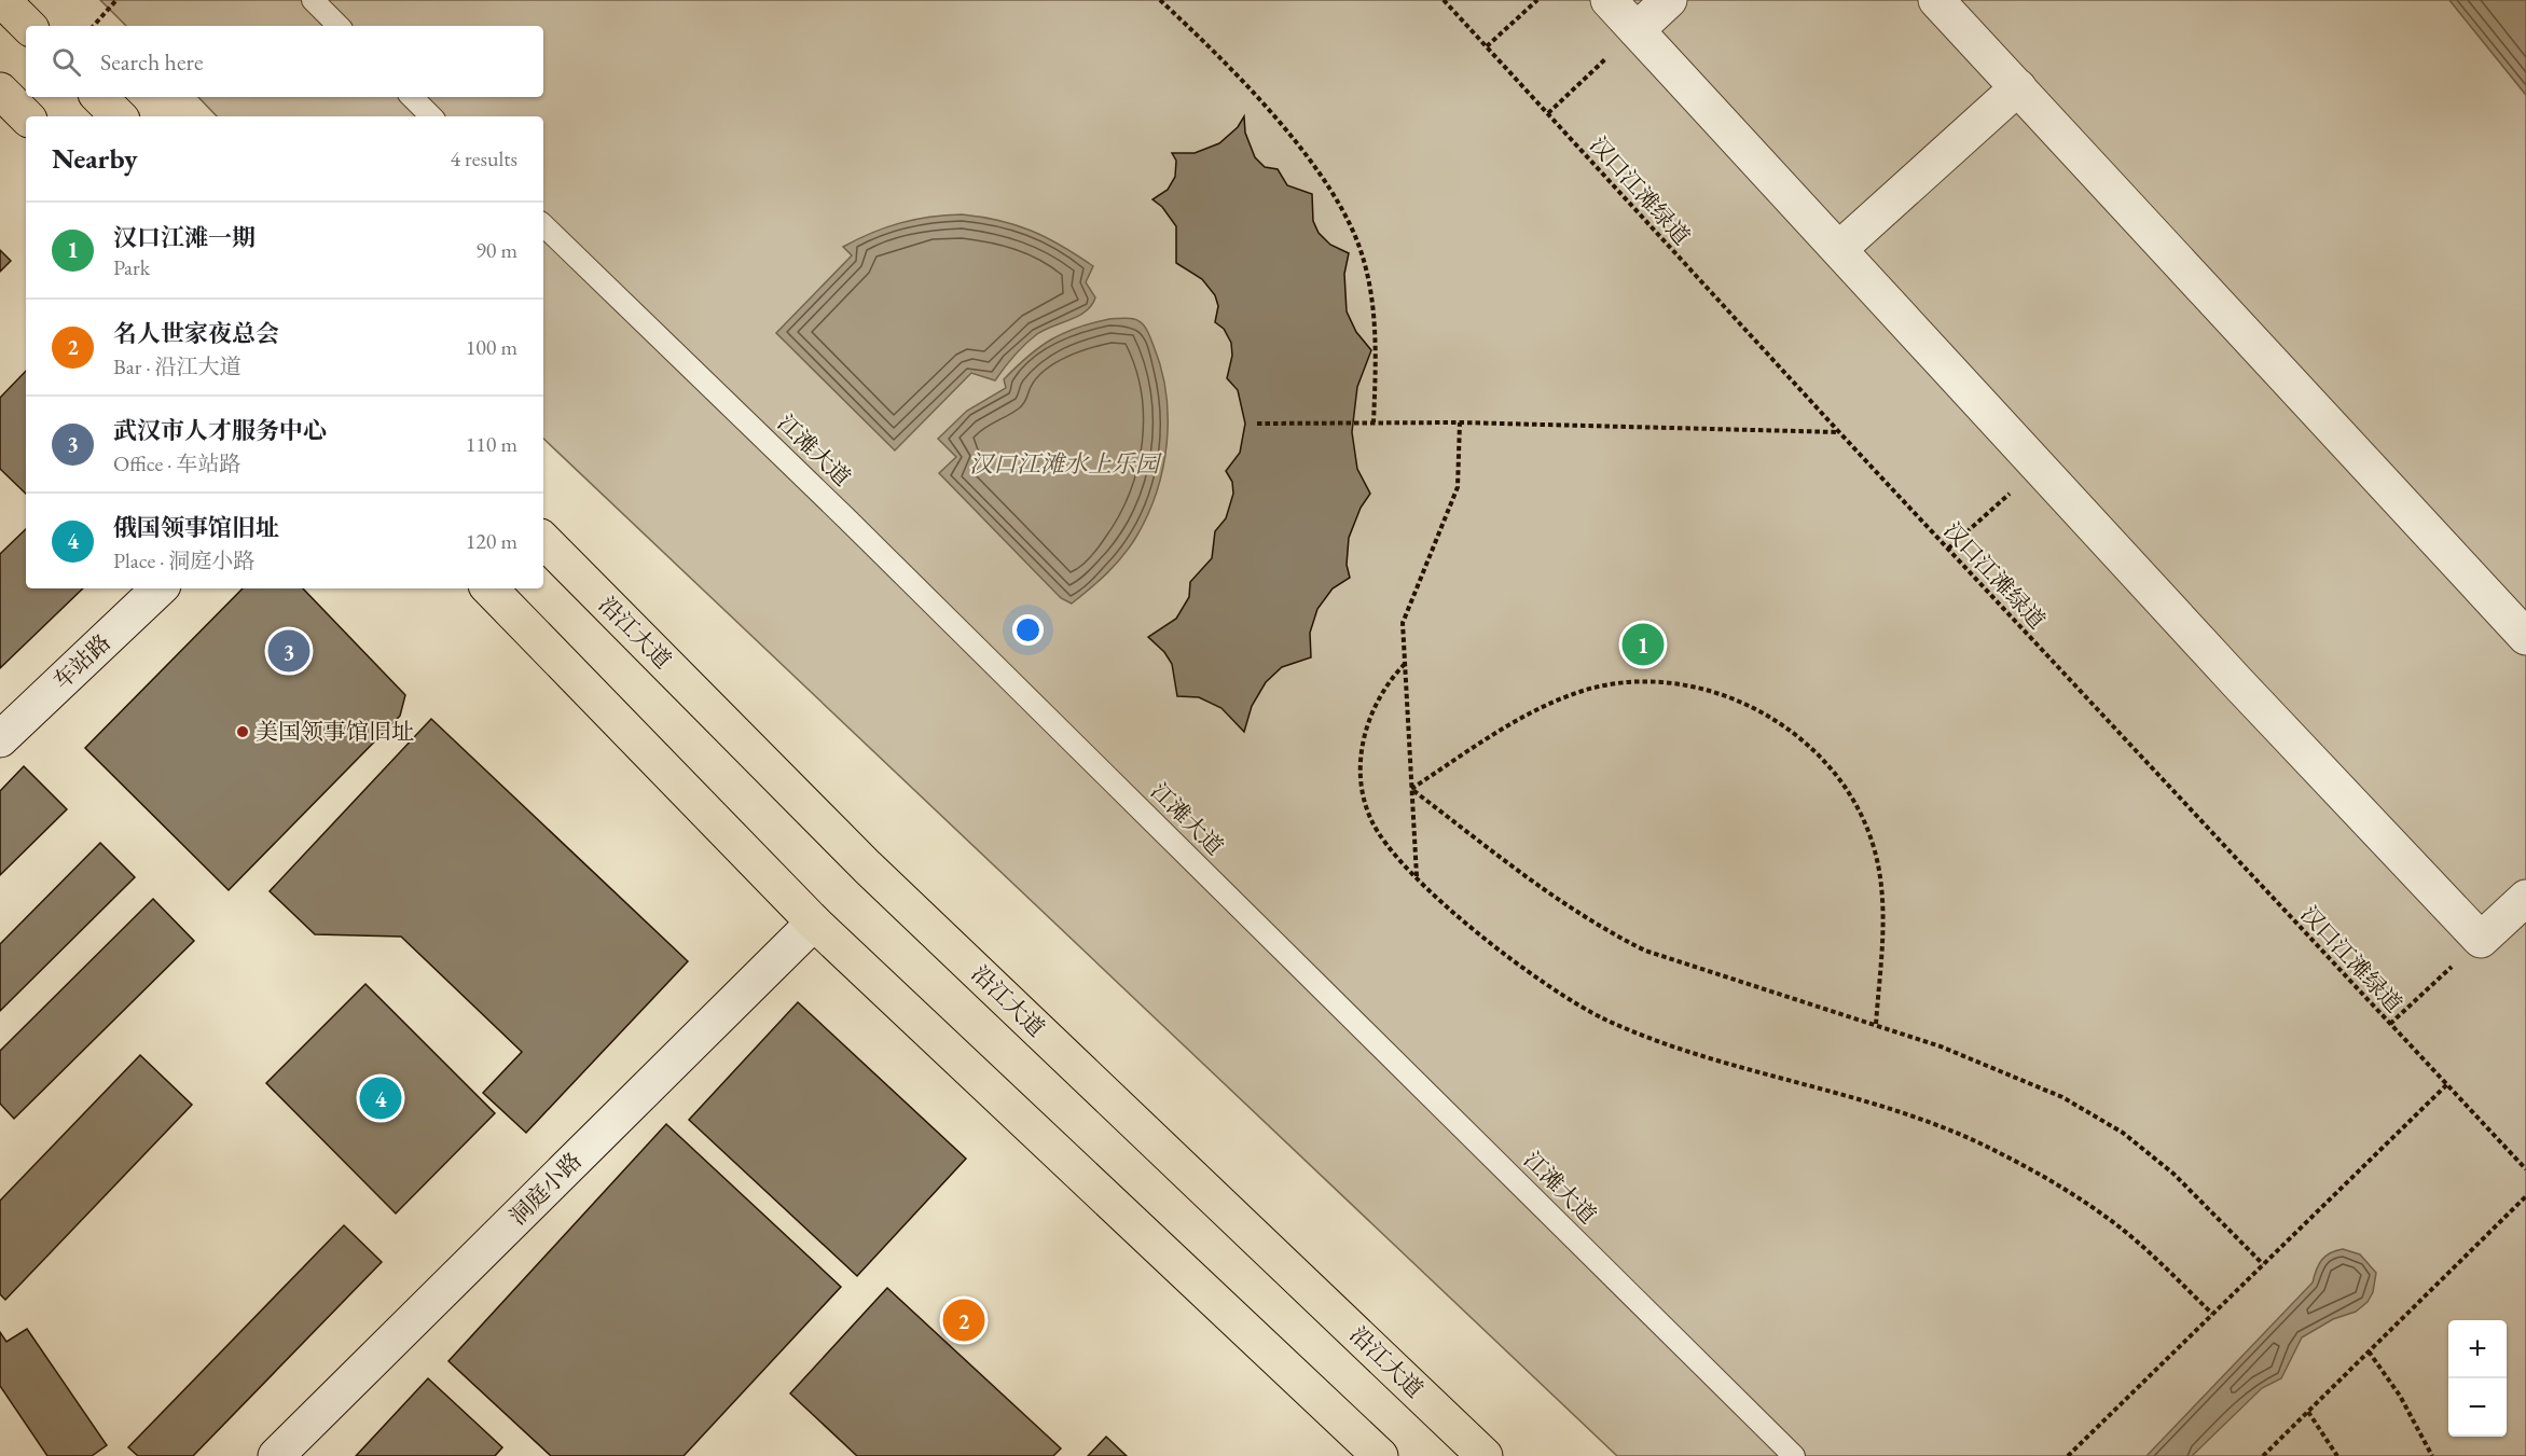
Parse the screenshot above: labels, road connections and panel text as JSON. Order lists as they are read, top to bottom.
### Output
{
  "streets": {
    "main road": ["沿江大道"],
    "street": ["车站路", "洞庭小路"],
    "lane": ["江滩大道"],
    "path": ["汉口江滩绿道"]
  },
  "water": ["汉口江滩水上乐园"],
  "places": ["美国领事馆旧址"],
  "page": {
    "search": "Search here",
    "heading": ["Nearby", "4 results"],
    "list": [
      {
        "mark": "1",
        "name": "汉口江滩一期",
        "note": "Park",
        "value": "90 m"
      },
      {
        "mark": "2",
        "name": "名人世家夜总会",
        "note": "Bar · 沿江大道",
        "value": "100 m"
      },
      {
        "mark": "3",
        "name": "武汉市人才服务中心",
        "note": "Office · 车站路",
        "value": "110 m"
      },
      {
        "mark": "4",
        "name": "俄国领事馆旧址",
        "note": "Place · 洞庭小路",
        "value": "120 m"
      }
    ],
    "pins": [
      "1",
      "3",
      "4",
      "2"
    ],
    "map_buttons": ["+", "−"]
  }
}
